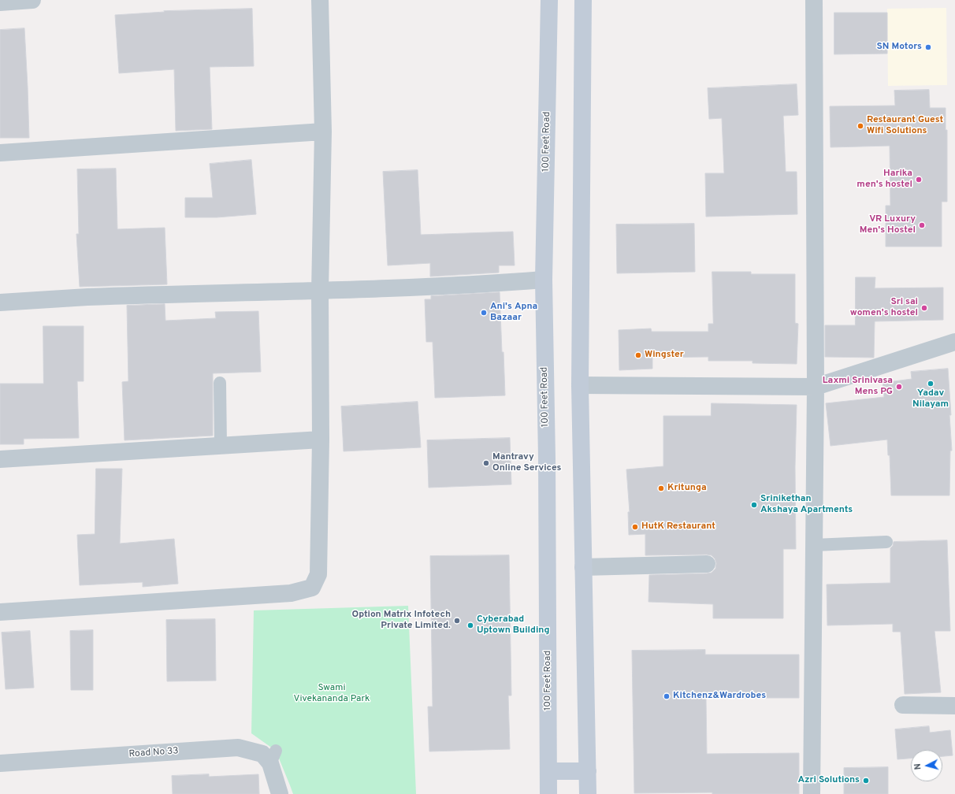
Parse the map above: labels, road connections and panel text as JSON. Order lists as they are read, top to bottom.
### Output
{
  "streets": {
    "main road": ["100 Feet Road"],
    "street": ["Road No 33"]
  },
  "parks": ["Swami Vivekananda Park"],
  "places": [
    "SN Motors",
    "Restaurant Guest Wifi Solutions",
    "Harika men's hostel",
    "VR Luxury Men's Hostel",
    "Sri sai women's hostel",
    "Ani's Apna Bazaar",
    "Wingster",
    "Yadav Nilayam",
    "Laxmi Srinivasa Mens PG",
    "Mantravy Online Services",
    "Kritunga",
    "Srinikethan Akshaya Apartments",
    "HutK Restaurant",
    "Option Matrix Infotech Private Limited.",
    "Cyberabad Uptown Building",
    "Kitchenz&Wardrobes",
    "Azri Solutions"
  ],
  "north": "left"
}
